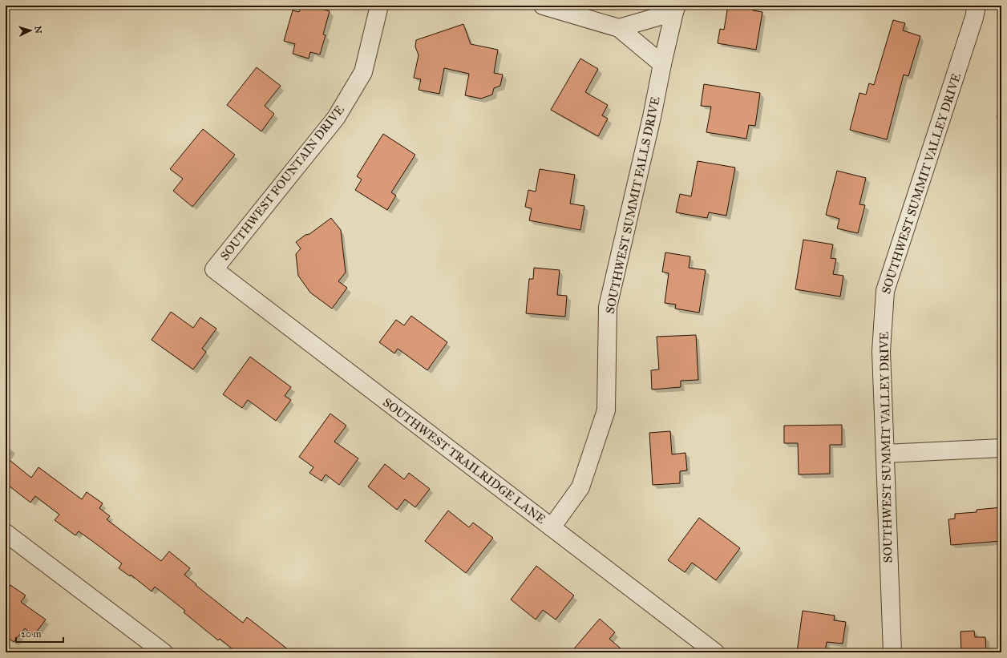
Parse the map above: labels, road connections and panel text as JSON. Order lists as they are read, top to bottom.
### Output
{
  "streets": {
    "street": [
      "SOUTHWEST FOUNTAIN DRIVE",
      "SOUTHWEST SUMMIT VALLEY DRIVE",
      "SOUTHWEST SUMMIT FALLS DRIVE",
      "SOUTHWEST TRAILRIDGE LANE"
    ]
  },
  "crossings": [
    ["SOUTHWEST FOUNTAIN DRIVE", "SOUTHWEST TRAILRIDGE LANE"],
    ["SOUTHWEST SUMMIT FALLS DRIVE", "SOUTHWEST TRAILRIDGE LANE"]
  ],
  "scale_bar": "20 m",
  "north": "right"
}
